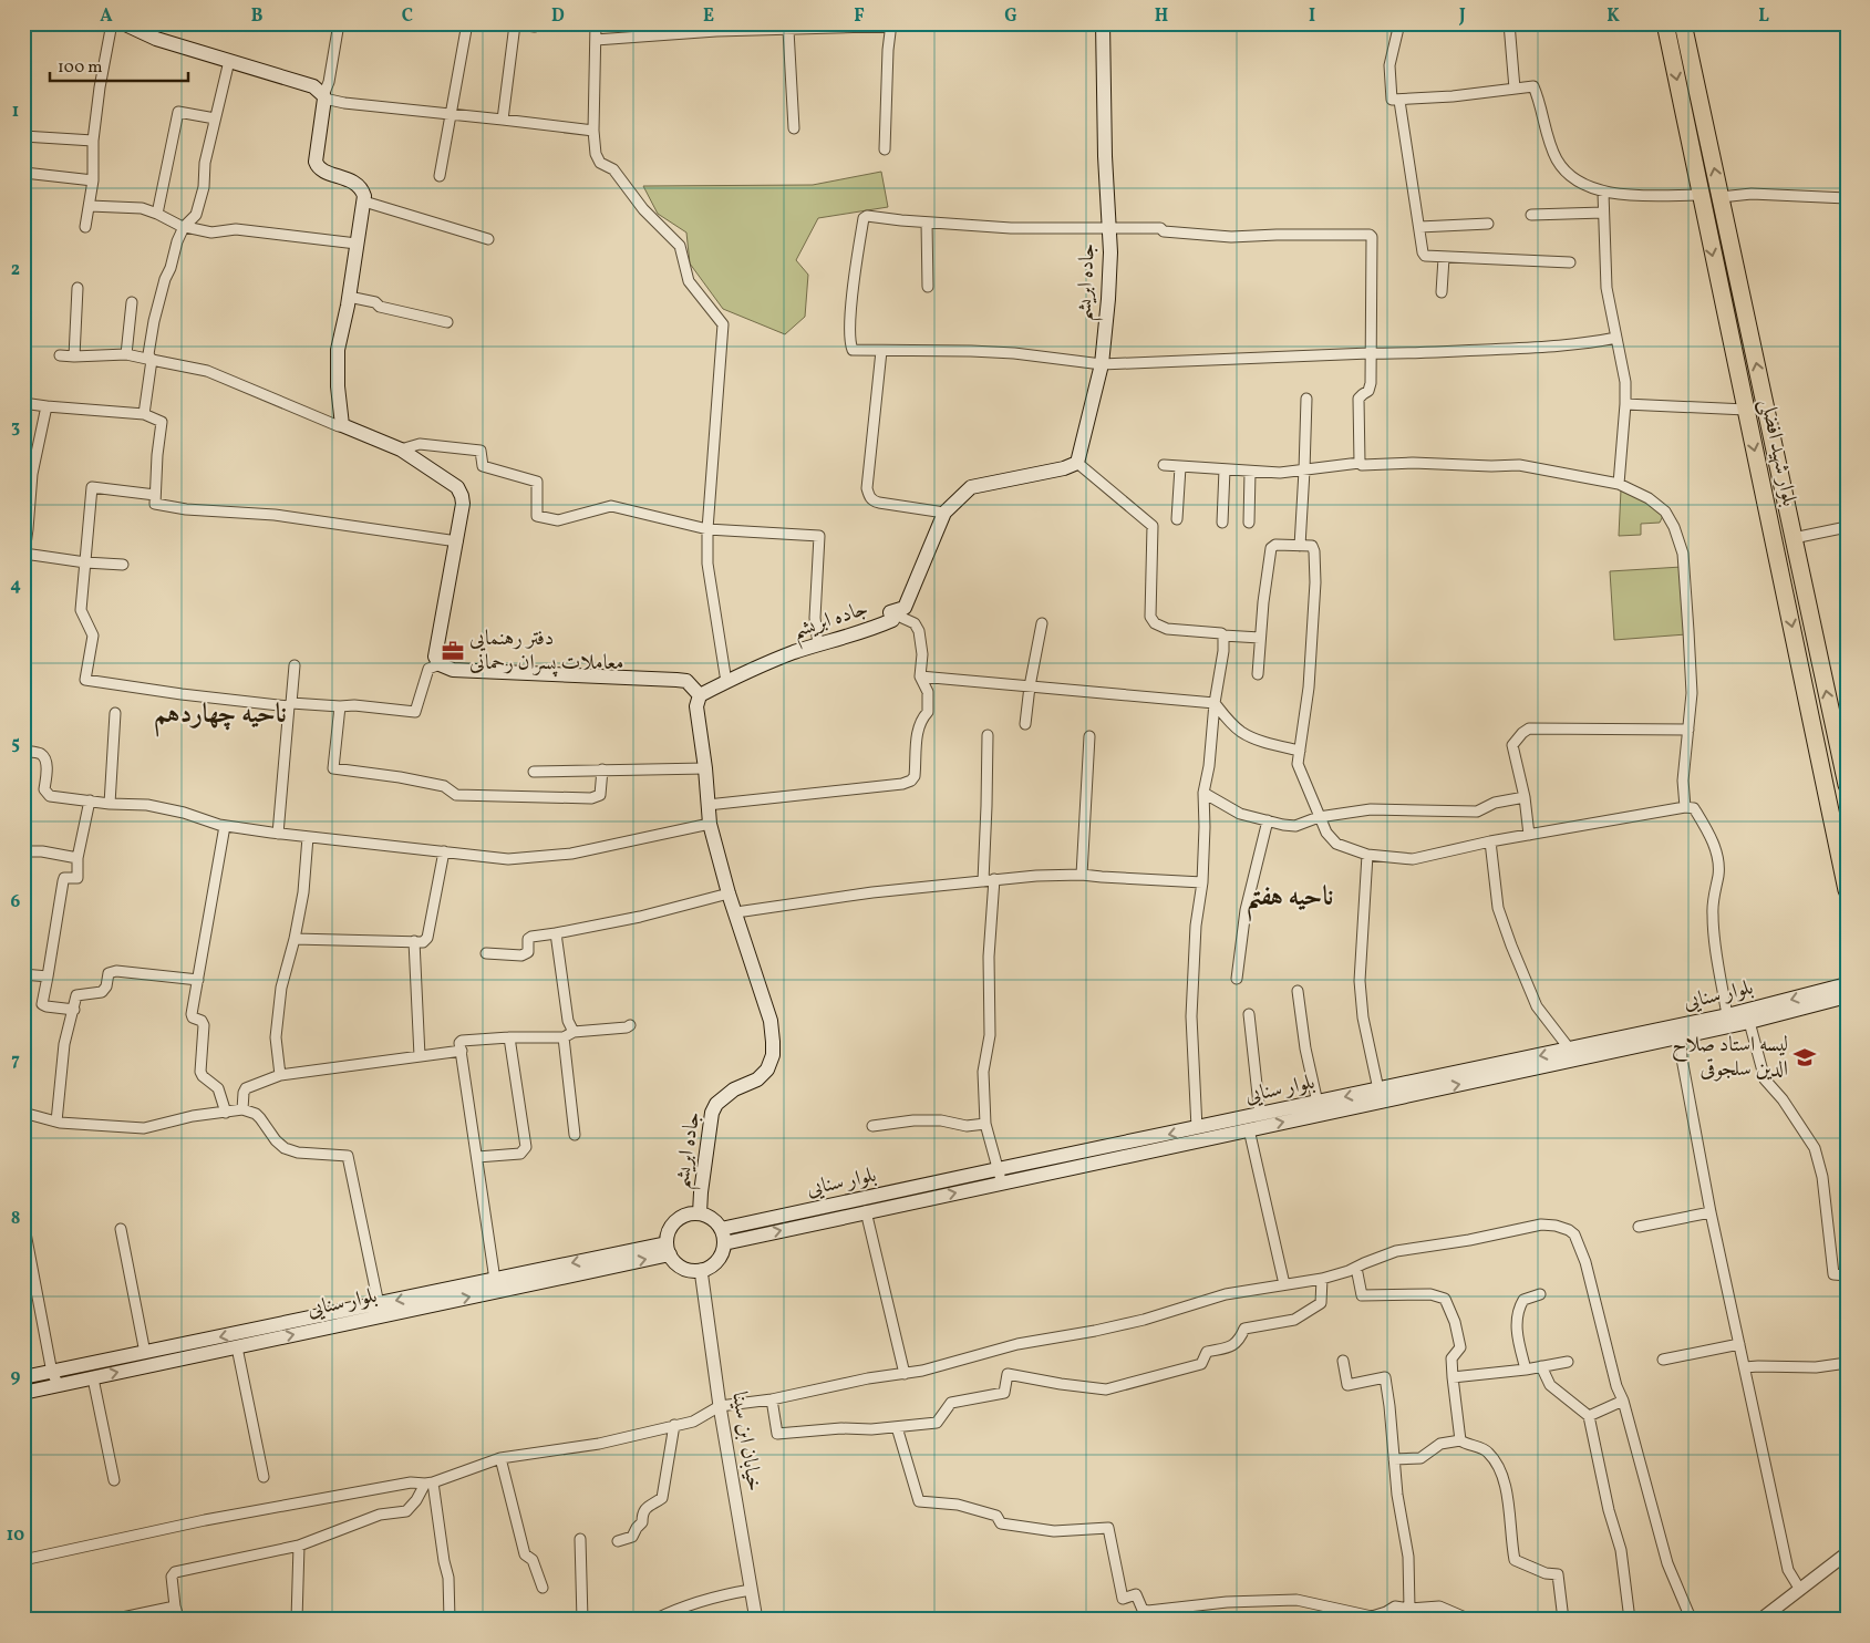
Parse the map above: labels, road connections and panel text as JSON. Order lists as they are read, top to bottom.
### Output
{
  "streets": {
    "main road": ["جاده ابریشم", "بلوار شهید افضلی", "بلوار سنایی"],
    "street": ["خیابان ابن سینا"]
  },
  "crossings": [
    ["جاده ابریشم", "بلوار سنایی"],
    ["جاده ابریشم", "خیابان ابن سینا"],
    ["بلوار سنایی", "خیابان ابن سینا"]
  ],
  "districts": ["ناحیه چهاردهم", "ناحیه هفتم"],
  "places": {
    "office": ["دفتر رهنمایی معاملات پسران رحمانی"],
    "school or university": ["لیسه استاد صلاح الدین سلجوقی"]
  },
  "scale_bar": "100 m",
  "grid": {
    "columns": [
      "A",
      "B",
      "C",
      "D",
      "E",
      "F",
      "G",
      "H",
      "I",
      "J",
      "K",
      "L"
    ],
    "rows": [
      "1",
      "2",
      "3",
      "4",
      "5",
      "6",
      "7",
      "8",
      "9",
      "10"
    ]
  }
}
